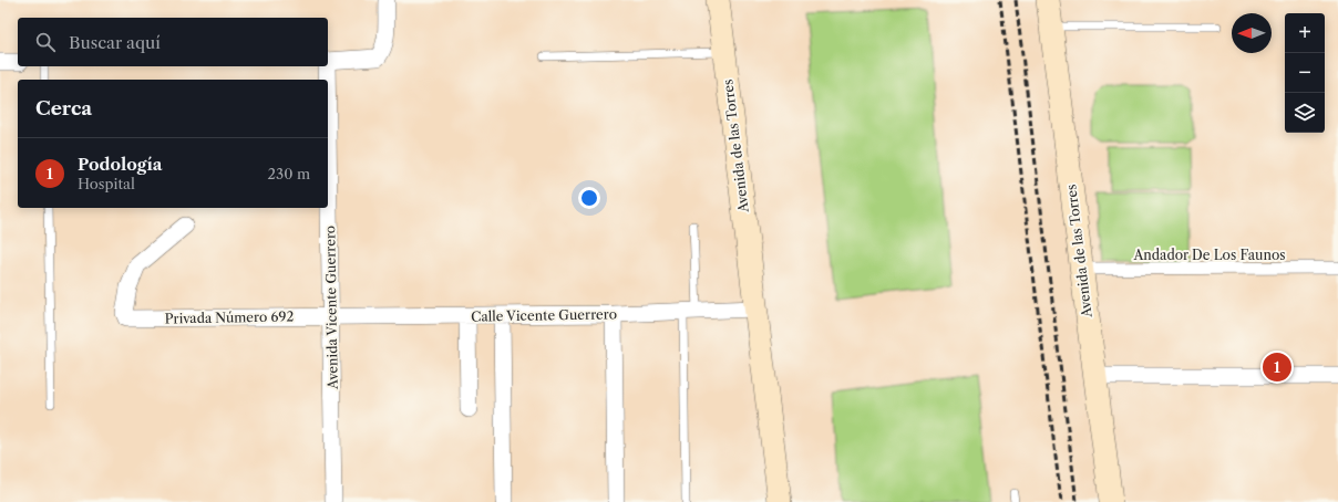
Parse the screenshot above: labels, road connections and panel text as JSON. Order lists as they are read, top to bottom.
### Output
{
  "streets": {
    "main road": ["Avenida de las Torres"],
    "street": [
      "Andador De Los Faunos",
      "Avenida Vicente Guerrero",
      "Calle Vicente Guerrero",
      "Privada Número 692"
    ]
  },
  "crossings": [
    ["Avenida de las Torres", "Andador De Los Faunos"],
    ["Avenida de las Torres", "Calle Vicente Guerrero"],
    ["Avenida Vicente Guerrero", "Calle Vicente Guerrero"],
    ["Avenida Vicente Guerrero", "Privada Número 692"],
    ["Calle Vicente Guerrero", "Privada Número 692"]
  ],
  "north": "left",
  "page": {
    "map_buttons": ["+", "−"],
    "search": "Buscar aquí",
    "heading": "Cerca",
    "list": [
      {
        "mark": "1",
        "name": "Podología",
        "note": "Hospital",
        "value": "230 m"
      }
    ],
    "pins": "1"
  }
}
